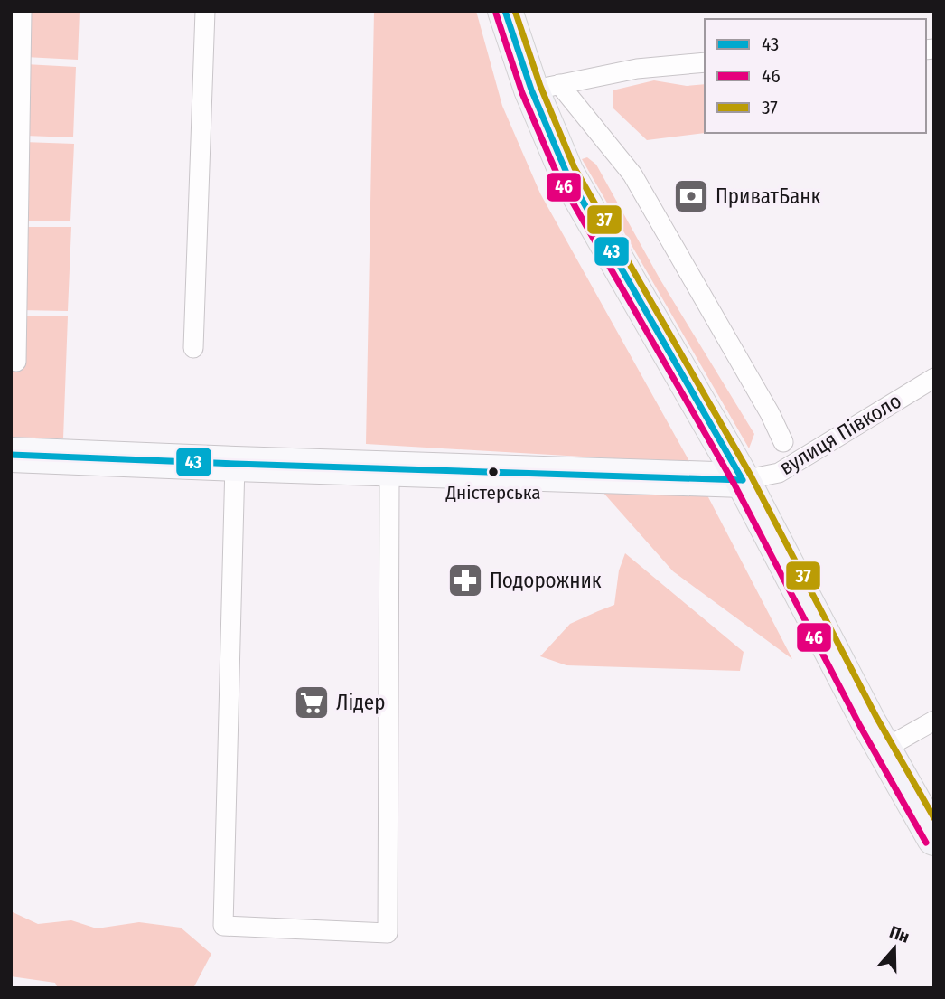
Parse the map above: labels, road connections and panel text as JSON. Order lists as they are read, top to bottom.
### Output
{
  "streets": {
    "lane": ["вулиця Півколо"]
  },
  "places": {
    "bank": ["ПриватБанк"],
    "other": ["Дністерська"],
    "pharmacy": ["Подорожник"],
    "supermarket": ["Лідер"]
  },
  "lines": ["transit line 43", "transit line 37", "transit line 46"],
  "legend": ["43", "46", "37"],
  "north": "top"
}
